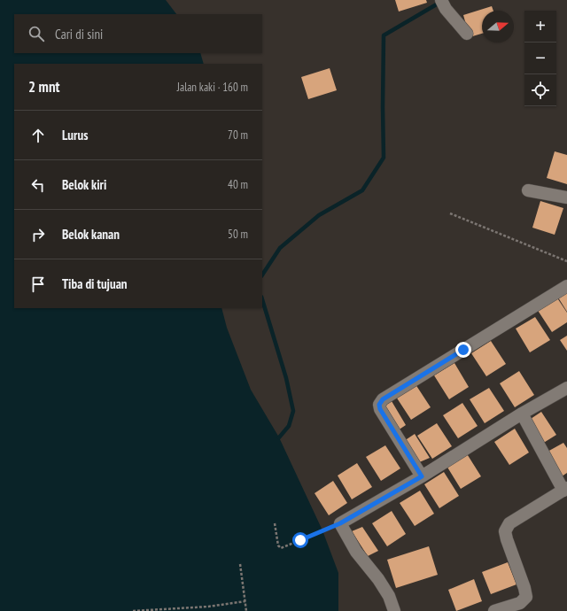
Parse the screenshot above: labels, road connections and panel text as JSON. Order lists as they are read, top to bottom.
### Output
{
  "north": "right",
  "page": {
    "map_buttons": ["+", "−"],
    "search": "Cari di sini",
    "heading": ["2 mnt", "Jalan kaki · 160 m"],
    "list": [
      ["Lurus", "70 m"],
      ["Belok kiri", "40 m"],
      ["Belok kanan", "50 m"],
      "Tiba di tujuan"
    ]
  }
}
